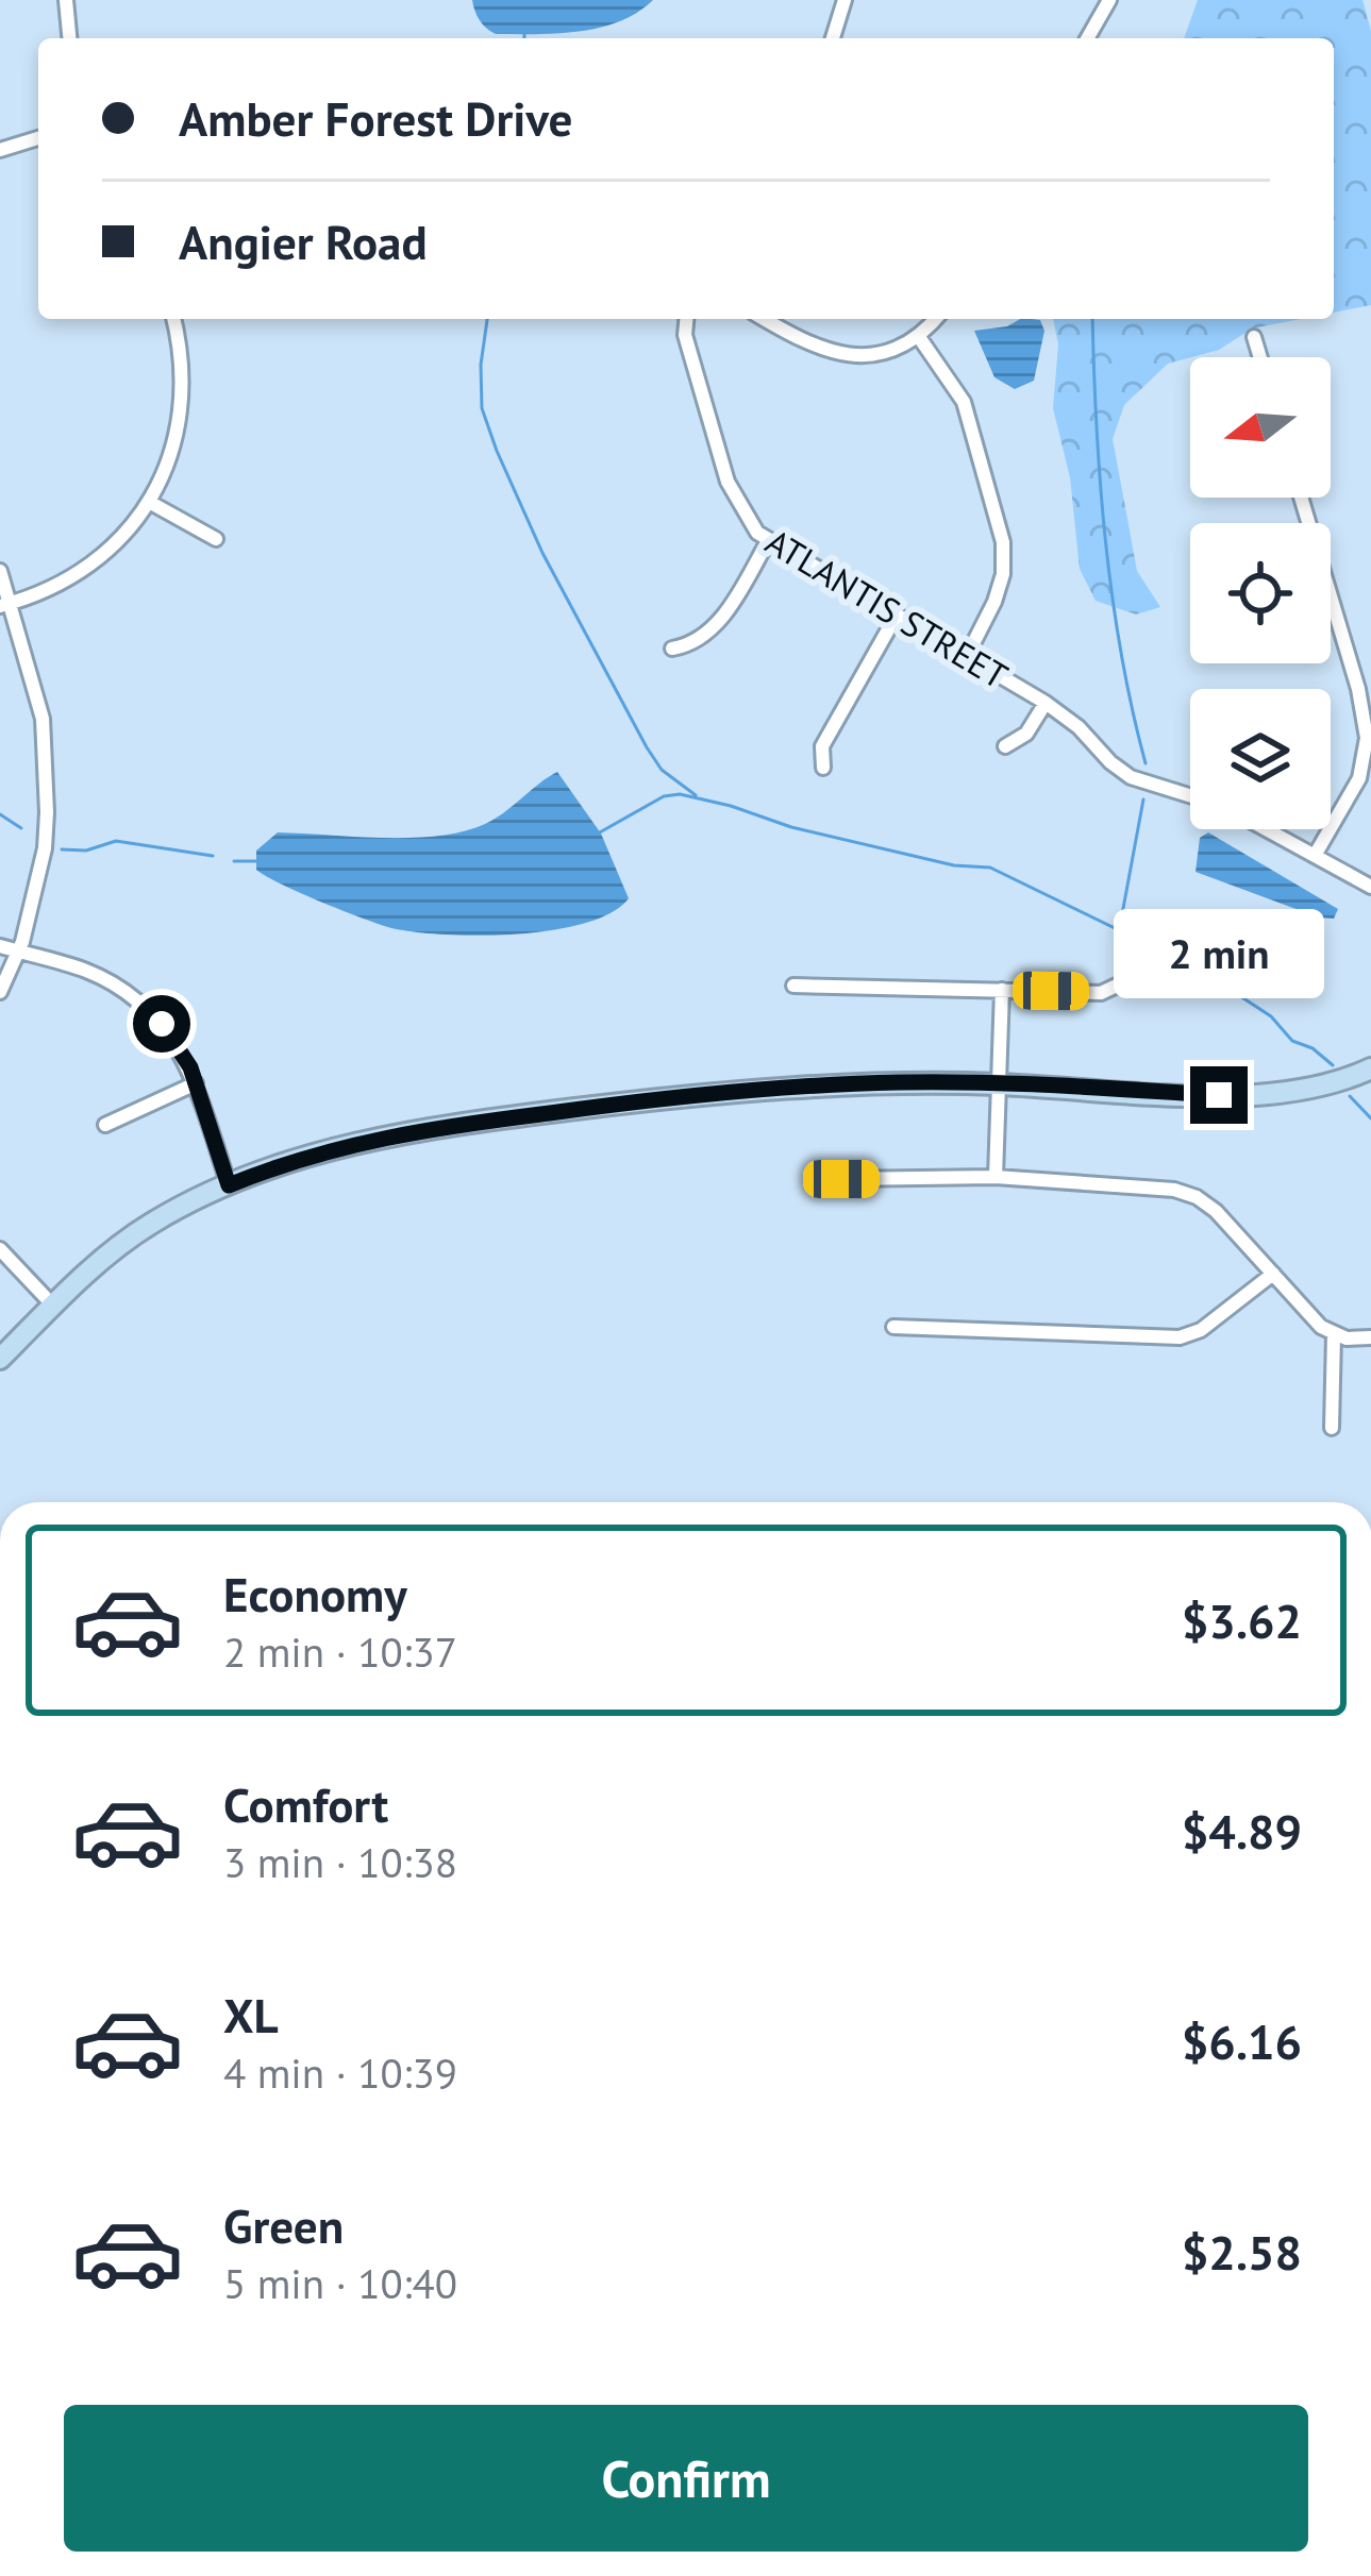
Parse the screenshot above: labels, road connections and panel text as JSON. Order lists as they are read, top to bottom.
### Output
{
  "streets": {
    "street": ["ATLANTIS STREET"]
  },
  "north": "left",
  "page": {
    "banner": ["Amber Forest Drive", "Angier Road"],
    "bubble": "2 min",
    "list": [
      {
        "name": "Economy",
        "note": "2 min · 10:37",
        "value": "$3.62"
      },
      {
        "name": "Comfort",
        "note": "3 min · 10:38",
        "value": "$4.89"
      },
      {
        "name": "XL",
        "note": "4 min · 10:39",
        "value": "$6.16"
      },
      {
        "name": "Green",
        "note": "5 min · 10:40",
        "value": "$2.58"
      }
    ],
    "buttons": "Confirm"
  }
}
